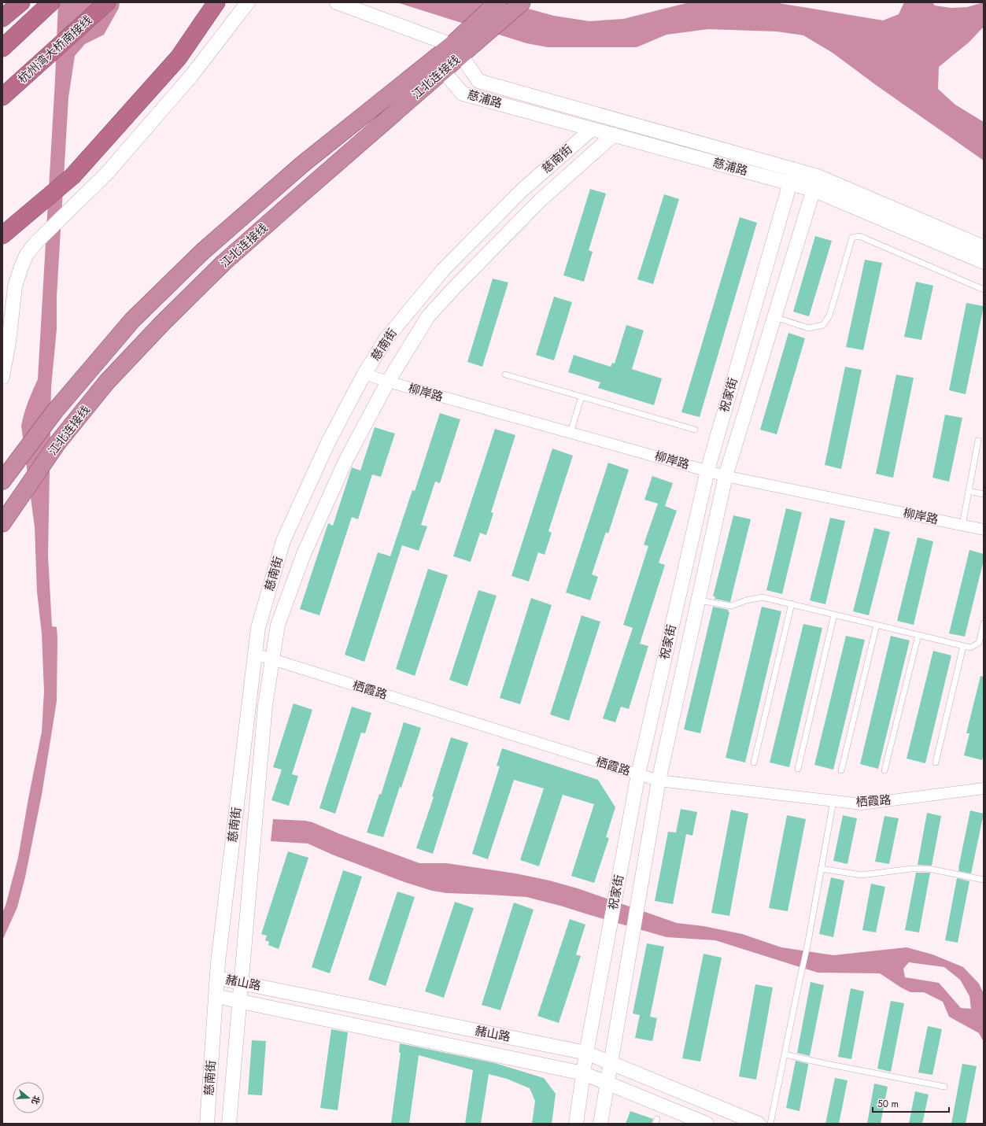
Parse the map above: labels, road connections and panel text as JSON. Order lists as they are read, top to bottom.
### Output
{
  "streets": {
    "highway": ["杭州湾大桥南接线", "江北连接线"],
    "street": [
      "慈浦路",
      "慈南街",
      "柳岸路",
      "祝家街",
      "栖霞路",
      "赭山路"
    ]
  },
  "crossings": [
    ["江北连接线", "慈浦路"],
    ["慈浦路", "慈南街"],
    ["慈浦路", "祝家街"],
    ["慈南街", "柳岸路"],
    ["慈南街", "栖霞路"],
    ["慈南街", "赭山路"],
    ["柳岸路", "祝家街"],
    ["祝家街", "栖霞路"],
    ["祝家街", "赭山路"]
  ],
  "scale_bar": "50 m",
  "north": "right"
}
